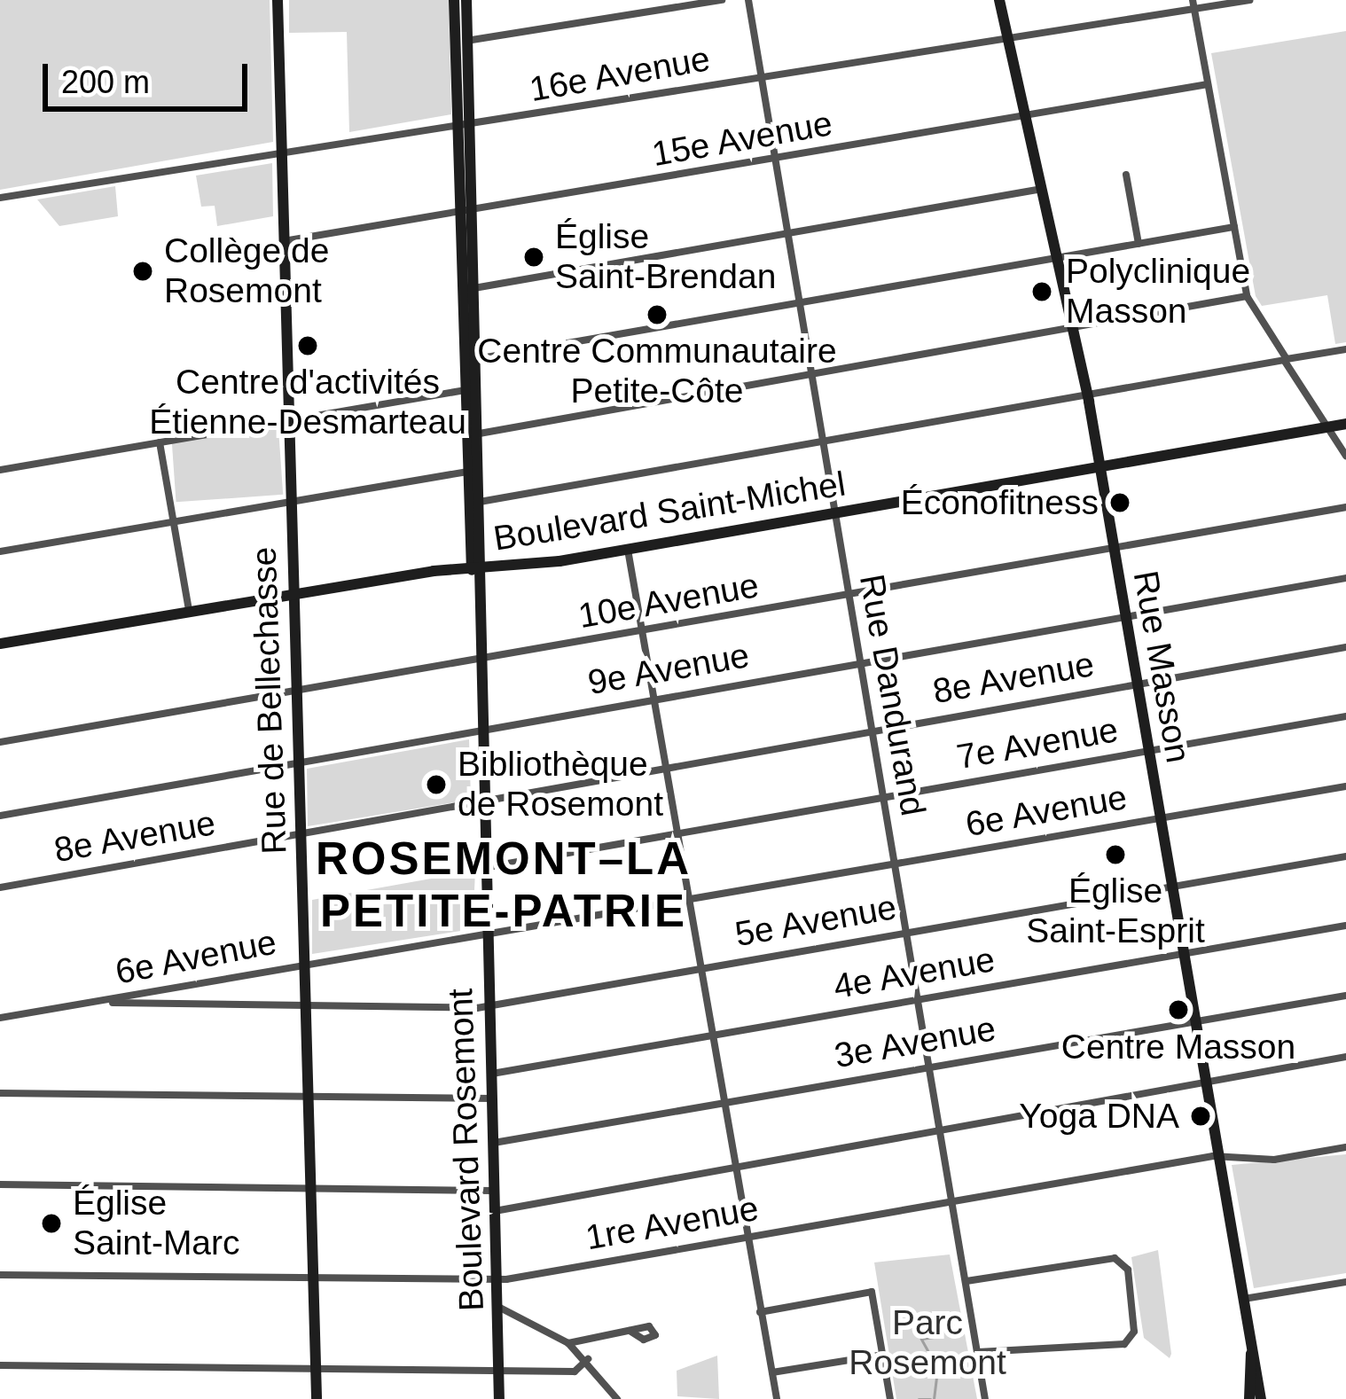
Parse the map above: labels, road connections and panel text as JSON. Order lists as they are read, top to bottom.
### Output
{
  "streets": {
    "main road": [
      "Boulevard Saint-Michel",
      "Rue Masson",
      "Rue de Bellechasse",
      "Boulevard Rosemont"
    ],
    "street": [
      "16e Avenue",
      "15e Avenue",
      "10e Avenue",
      "9e Avenue",
      "8e Avenue",
      "Rue Dandurand",
      "7e Avenue",
      "6e Avenue",
      "5e Avenue",
      "4e Avenue",
      "3e Avenue",
      "1re Avenue"
    ]
  },
  "crossings": [
    ["16e Avenue", "Rue Masson"],
    ["16e Avenue", "Rue Dandurand"],
    ["16e Avenue", "Rue de Bellechasse"],
    ["16e Avenue", "Boulevard Rosemont"],
    ["15e Avenue", "Rue Masson"],
    ["15e Avenue", "Rue Dandurand"],
    ["15e Avenue", "Rue de Bellechasse"],
    ["15e Avenue", "Boulevard Rosemont"],
    ["Boulevard Saint-Michel", "Rue Masson"],
    ["Boulevard Saint-Michel", "Rue Dandurand"],
    ["Boulevard Saint-Michel", "Rue de Bellechasse"],
    ["Boulevard Saint-Michel", "Boulevard Rosemont"],
    ["10e Avenue", "Rue Masson"],
    ["10e Avenue", "Rue Dandurand"],
    ["10e Avenue", "Rue de Bellechasse"],
    ["10e Avenue", "Boulevard Rosemont"],
    ["Rue Masson", "9e Avenue"],
    ["Rue Masson", "8e Avenue"],
    ["Rue Masson", "7e Avenue"],
    ["Rue Masson", "6e Avenue"],
    ["Rue Masson", "5e Avenue"],
    ["Rue Masson", "4e Avenue"],
    ["Rue Masson", "3e Avenue"],
    ["Rue Masson", "1re Avenue"],
    ["9e Avenue", "Rue Dandurand"],
    ["9e Avenue", "Rue de Bellechasse"],
    ["9e Avenue", "Boulevard Rosemont"],
    ["8e Avenue", "Rue Dandurand"],
    ["8e Avenue", "Rue de Bellechasse"],
    ["8e Avenue", "Boulevard Rosemont"],
    ["Rue Dandurand", "7e Avenue"],
    ["Rue Dandurand", "6e Avenue"],
    ["Rue Dandurand", "5e Avenue"],
    ["Rue Dandurand", "4e Avenue"],
    ["Rue Dandurand", "3e Avenue"],
    ["Rue Dandurand", "1re Avenue"],
    ["Rue de Bellechasse", "6e Avenue"],
    ["Rue de Bellechasse", "5e Avenue"],
    ["Rue de Bellechasse", "1re Avenue"],
    ["7e Avenue", "Boulevard Rosemont"],
    ["6e Avenue", "5e Avenue"],
    ["6e Avenue", "Boulevard Rosemont"],
    ["5e Avenue", "Boulevard Rosemont"],
    ["4e Avenue", "Boulevard Rosemont"],
    ["3e Avenue", "Boulevard Rosemont"],
    ["Boulevard Rosemont", "1re Avenue"]
  ],
  "districts": ["ROSEMONT–LA PETITE-PATRIE"],
  "parks": ["Parc Rosemont"],
  "places": [
    "Église Saint-Brendan",
    "Collège de Rosemont",
    "Polyclinique Masson",
    "Centre Communautaire Petite-Côte",
    "Centre d'activités Étienne-Desmarteau",
    "Éconofitness",
    "Bibliothèque de Rosemont",
    "Église Saint-Esprit",
    "Centre Masson",
    "Yoga DNA",
    "Église Saint-Marc"
  ],
  "scale_bar": "200 m"
}
